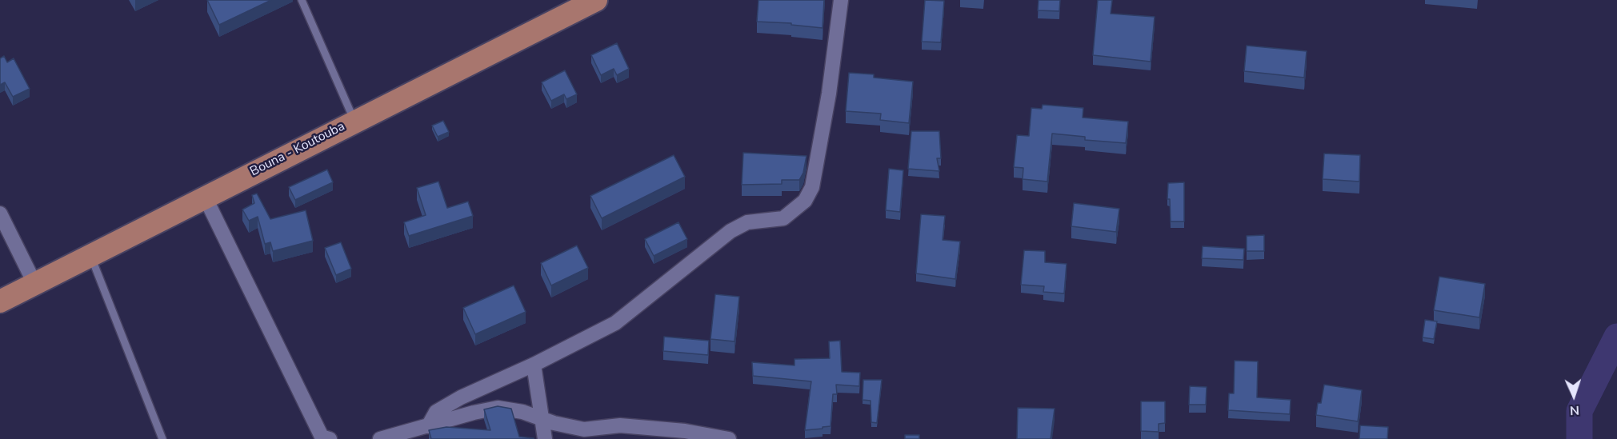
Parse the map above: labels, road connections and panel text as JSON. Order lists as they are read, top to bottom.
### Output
{
  "streets": {
    "main road": ["Bouna - Koutouba"]
  },
  "north": "bottom"
}
